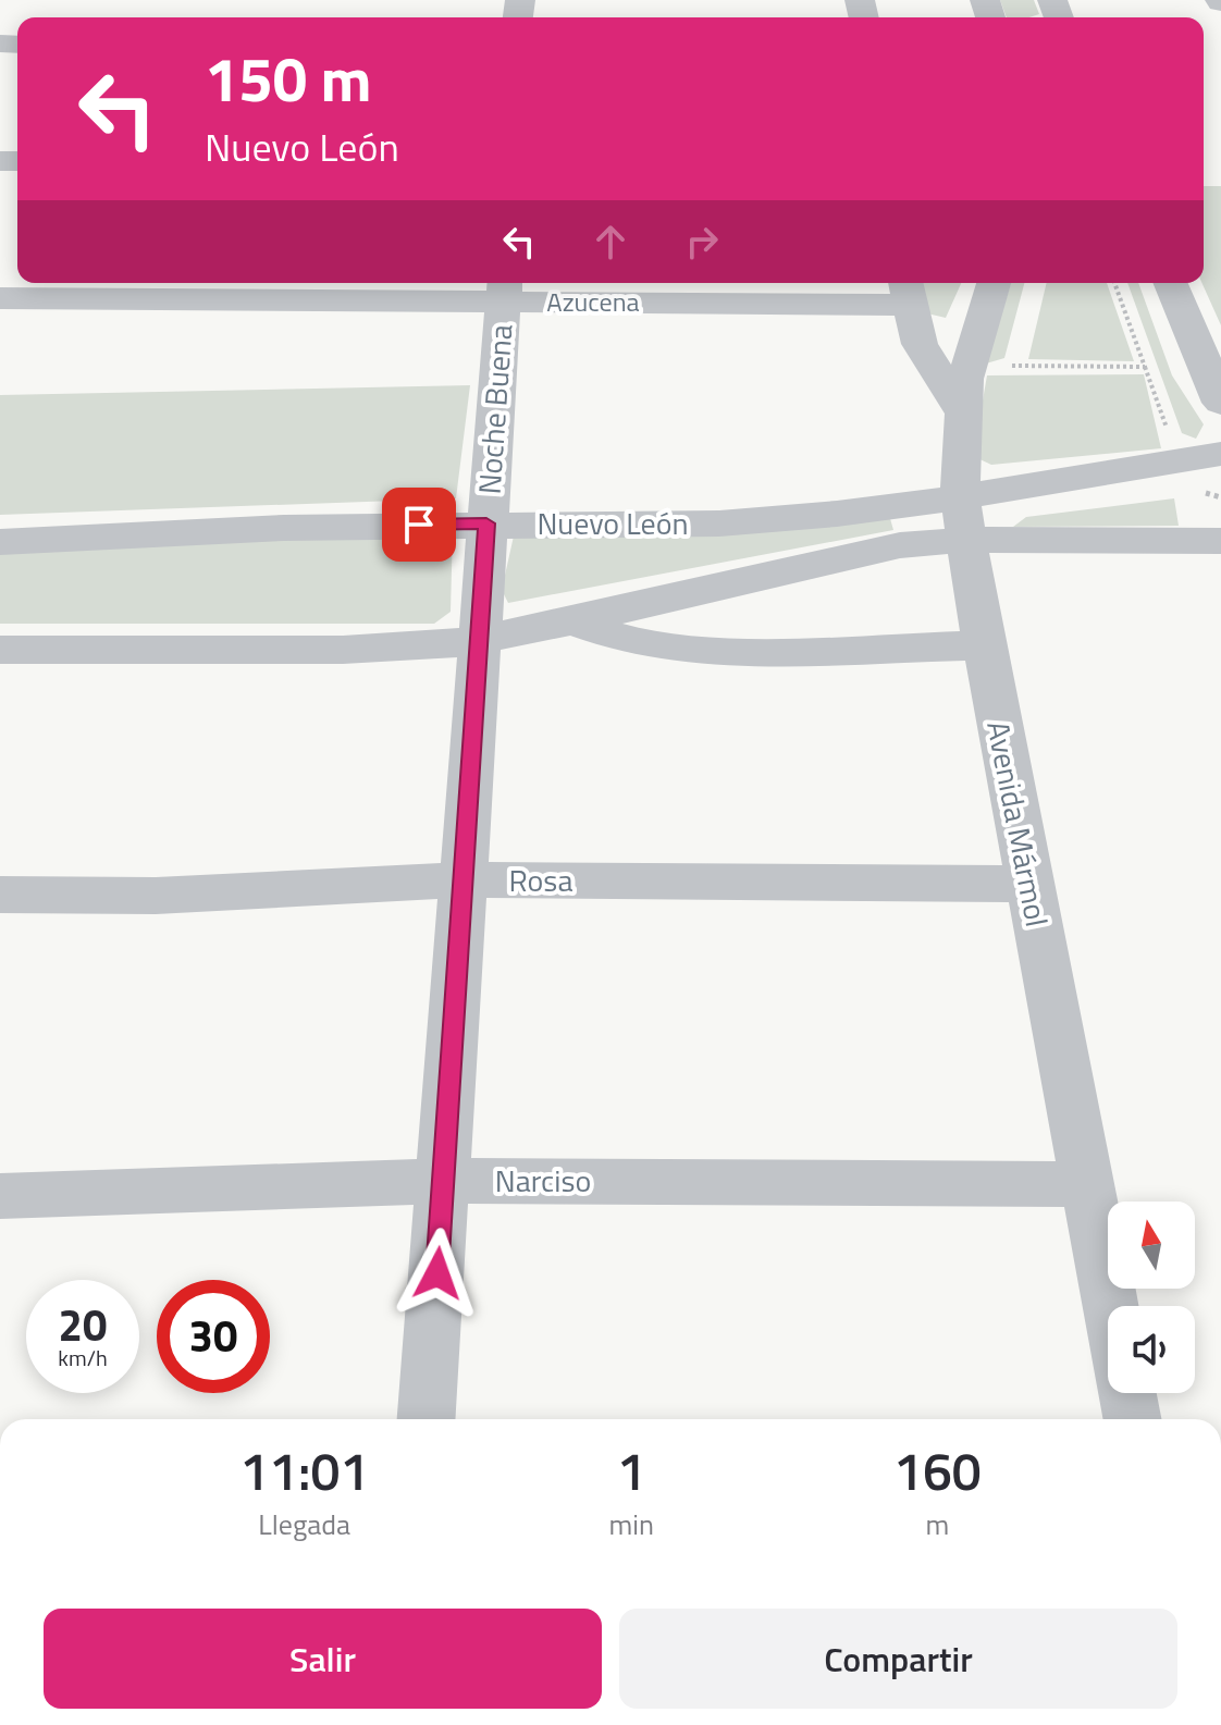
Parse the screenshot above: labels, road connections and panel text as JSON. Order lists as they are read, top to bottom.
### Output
{
  "streets": {
    "street": [
      "Azucena",
      "Noche Buena",
      "Nuevo León",
      "Avenida Mármol",
      "Rosa",
      "Narciso"
    ]
  },
  "crossings": [
    ["Azucena", "Noche Buena"],
    ["Azucena", "Avenida Mármol"],
    ["Noche Buena", "Nuevo León"],
    ["Noche Buena", "Rosa"],
    ["Noche Buena", "Narciso"],
    ["Nuevo León", "Avenida Mármol"],
    ["Avenida Mármol", "Rosa"],
    ["Avenida Mármol", "Narciso"]
  ],
  "north": "top",
  "page": {
    "turn": ["150 m", "Nuevo León"],
    "speed": "20 km/h",
    "limit": "30",
    "eta": [
      "11:01",
      "Llegada",
      "1",
      "min",
      "160",
      "m"
    ],
    "buttons": ["Salir", "Compartir"]
  }
}
